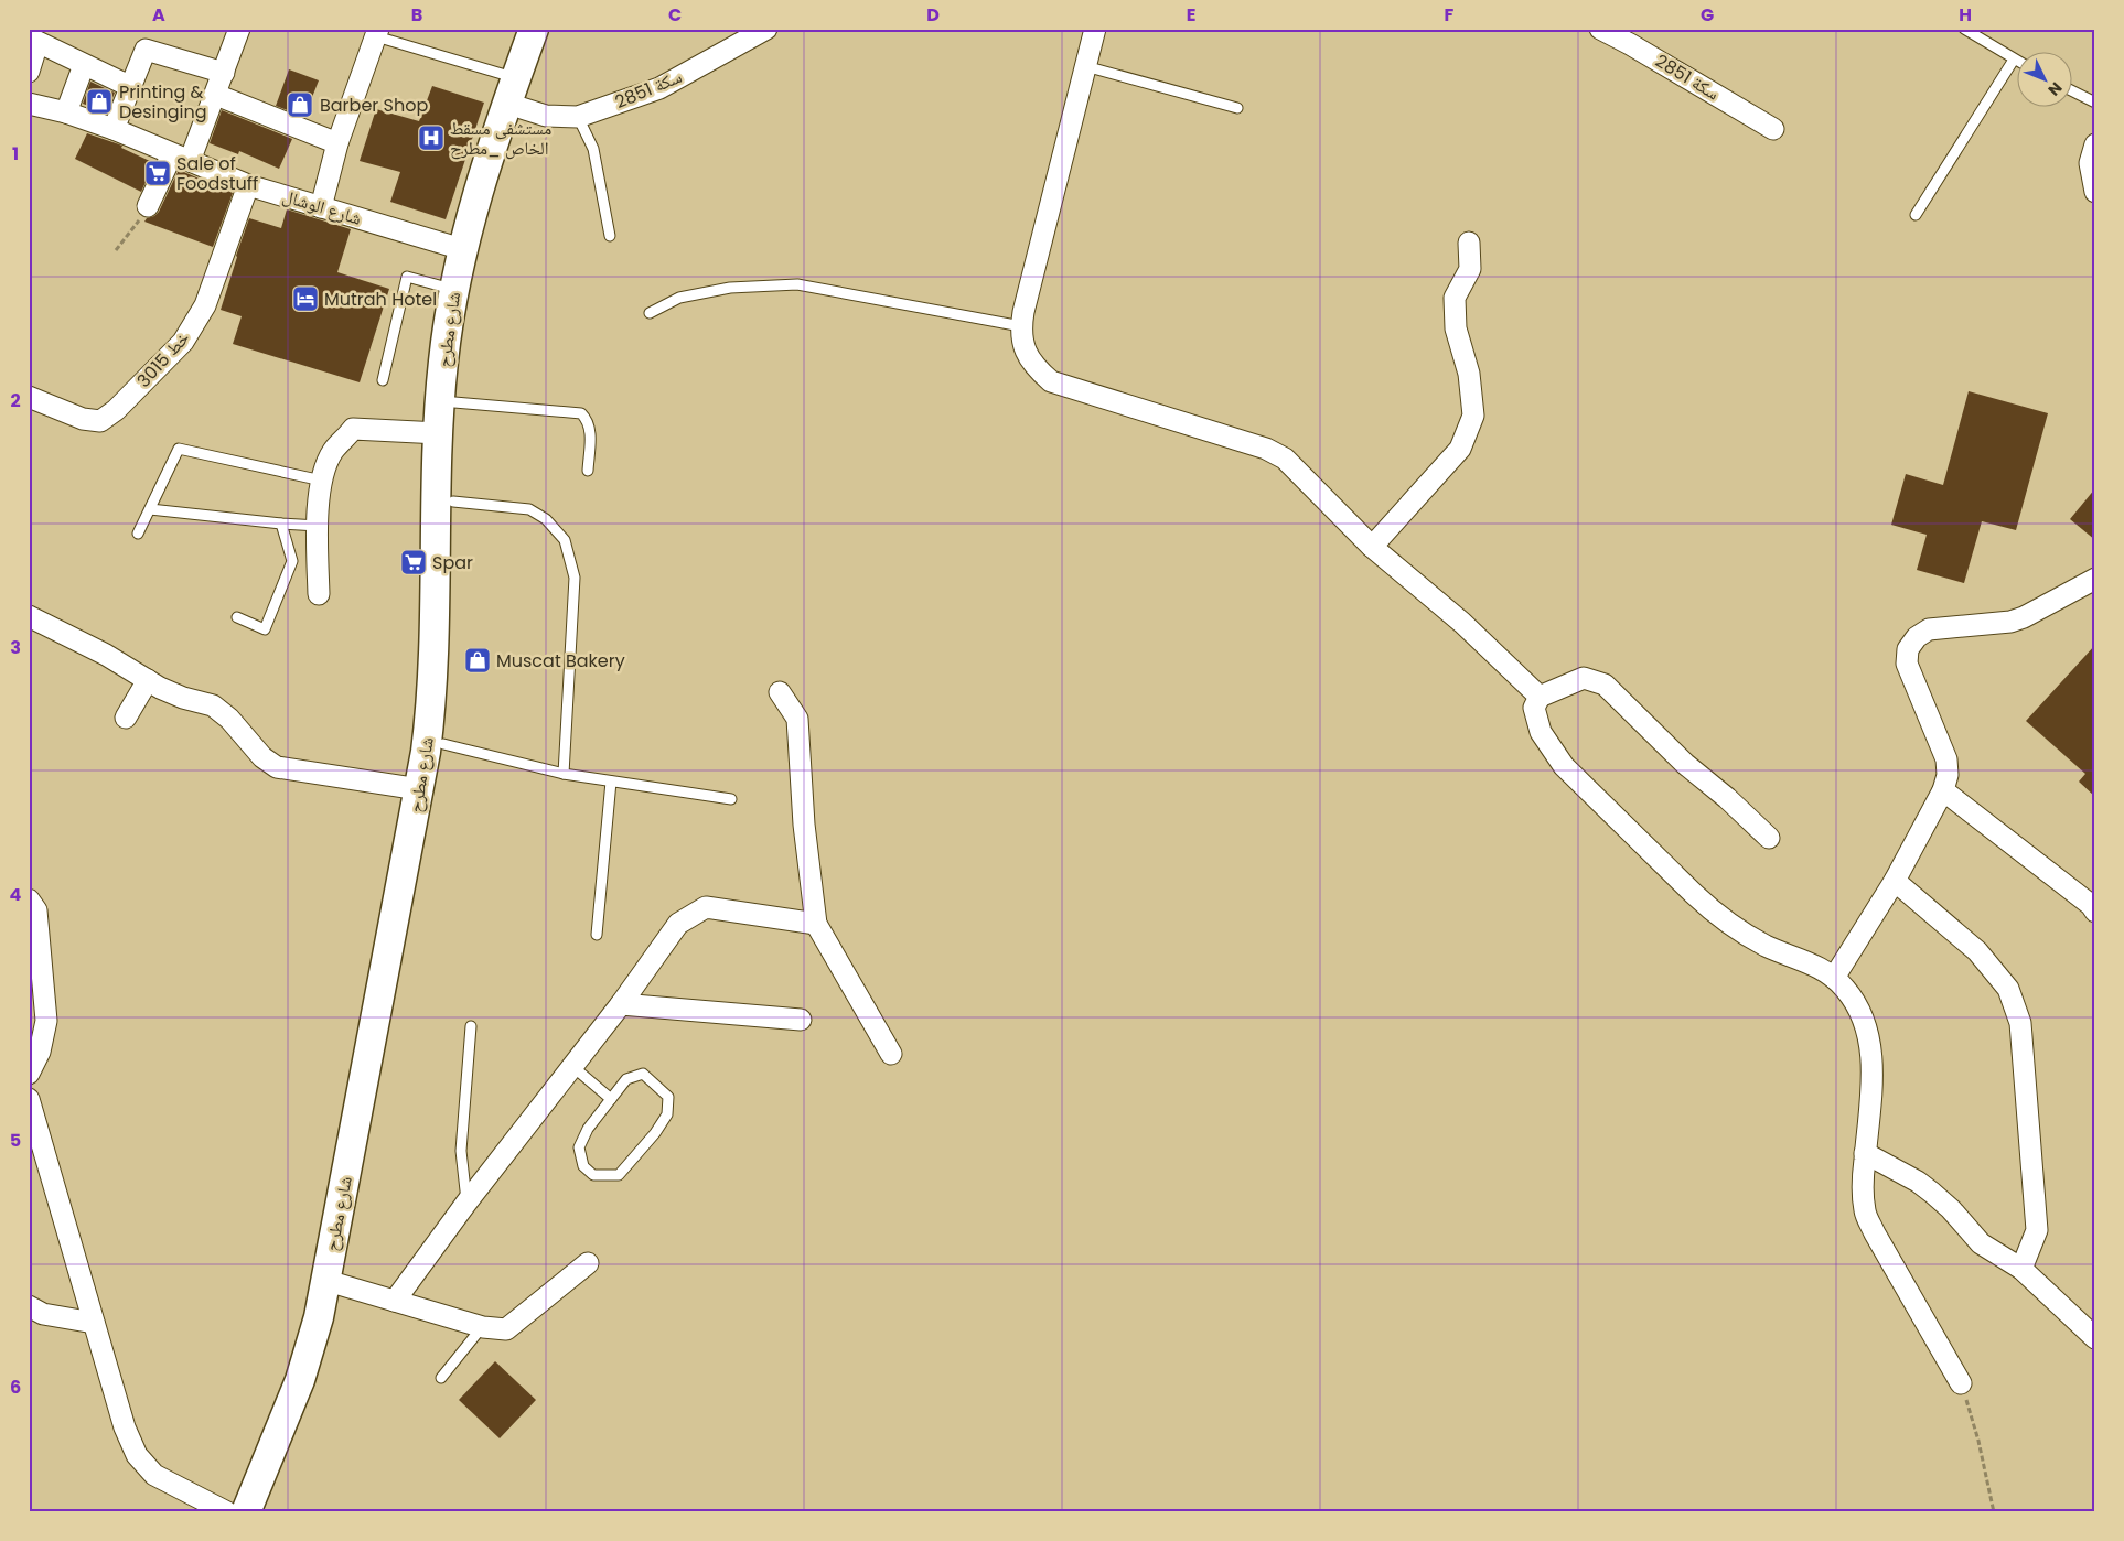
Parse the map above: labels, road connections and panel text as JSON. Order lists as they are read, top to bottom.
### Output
{
  "streets": {
    "main road": ["شارع مطرح"],
    "street": ["سكة 2851", "شارع الوشال", "3015 خط"]
  },
  "crossings": [
    ["سكة 2851", "شارع مطرح"],
    ["شارع الوشال", "شارع مطرح"],
    ["شارع الوشال", "3015 خط"]
  ],
  "places": {
    "shop": ["Printing & Desinging", "Barber Shop", "Muscat Bakery"],
    "hospital": ["مستشفى مسقط الخاص _مطرح"],
    "supermarket": ["Sale of Foodstuff", "Spar"],
    "hotel": ["Mutrah Hotel"]
  },
  "north": "bottom right",
  "grid": {
    "columns": [
      "A",
      "B",
      "C",
      "D",
      "E",
      "F",
      "G",
      "H"
    ],
    "rows": [
      "1",
      "2",
      "3",
      "4",
      "5",
      "6"
    ]
  }
}
